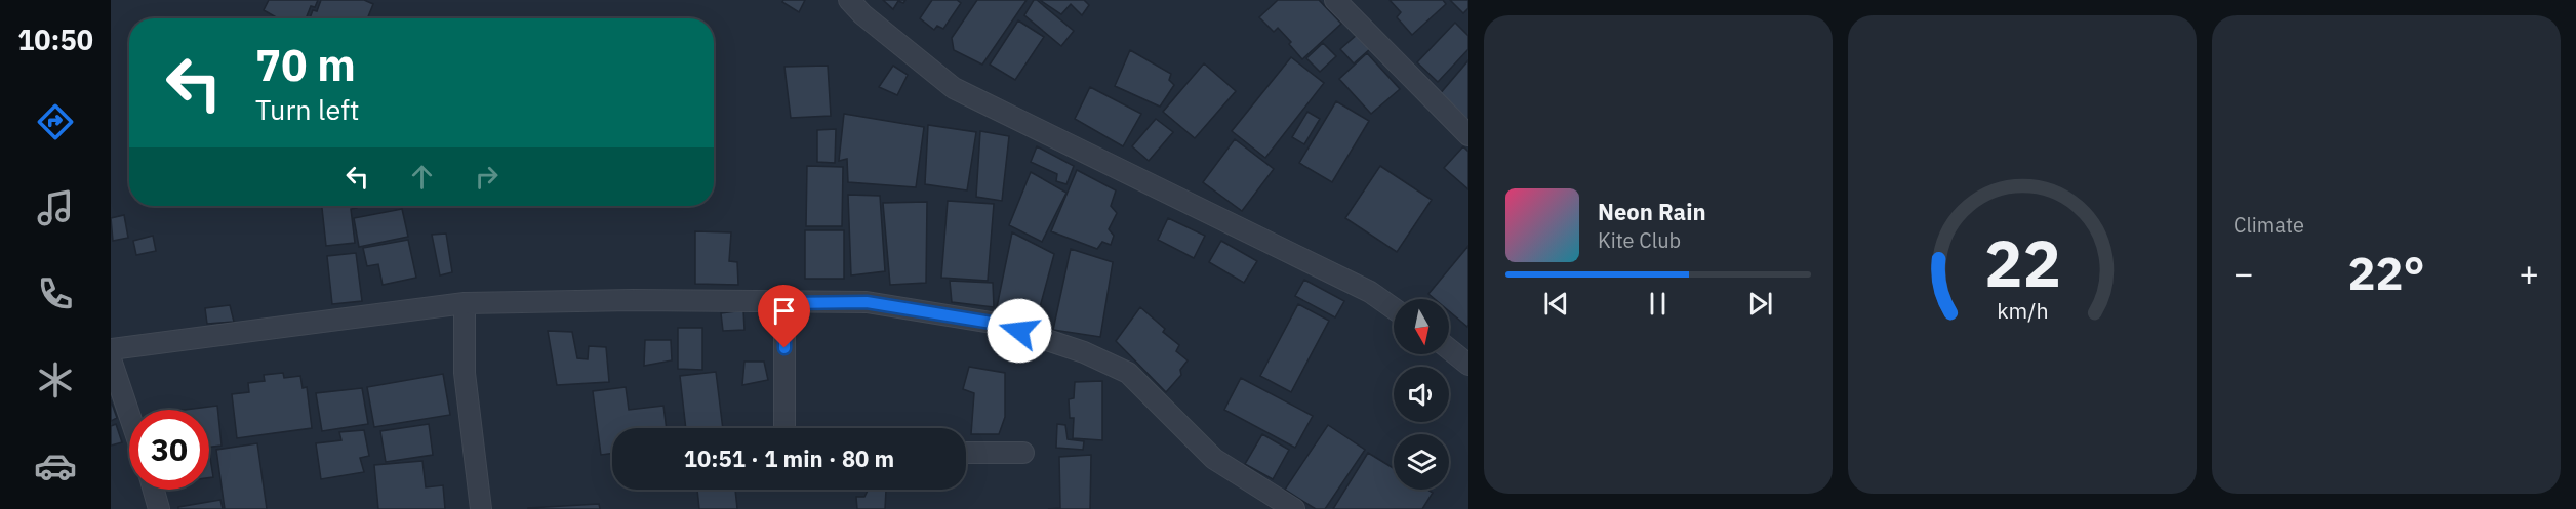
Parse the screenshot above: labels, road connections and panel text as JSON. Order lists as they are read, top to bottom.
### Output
{
  "north": "bottom",
  "page": {
    "tabs": "10:50",
    "tile": "Climate",
    "turn": ["70 m", "Turn left"],
    "song": ["Neon Rain", "Kite Club"],
    "heat": ["−", "22°", "+"],
    "limit": "30",
    "trip": "10:51 · 1 min · 80 m",
    "gauge": ["22", "km/h"]
  }
}
